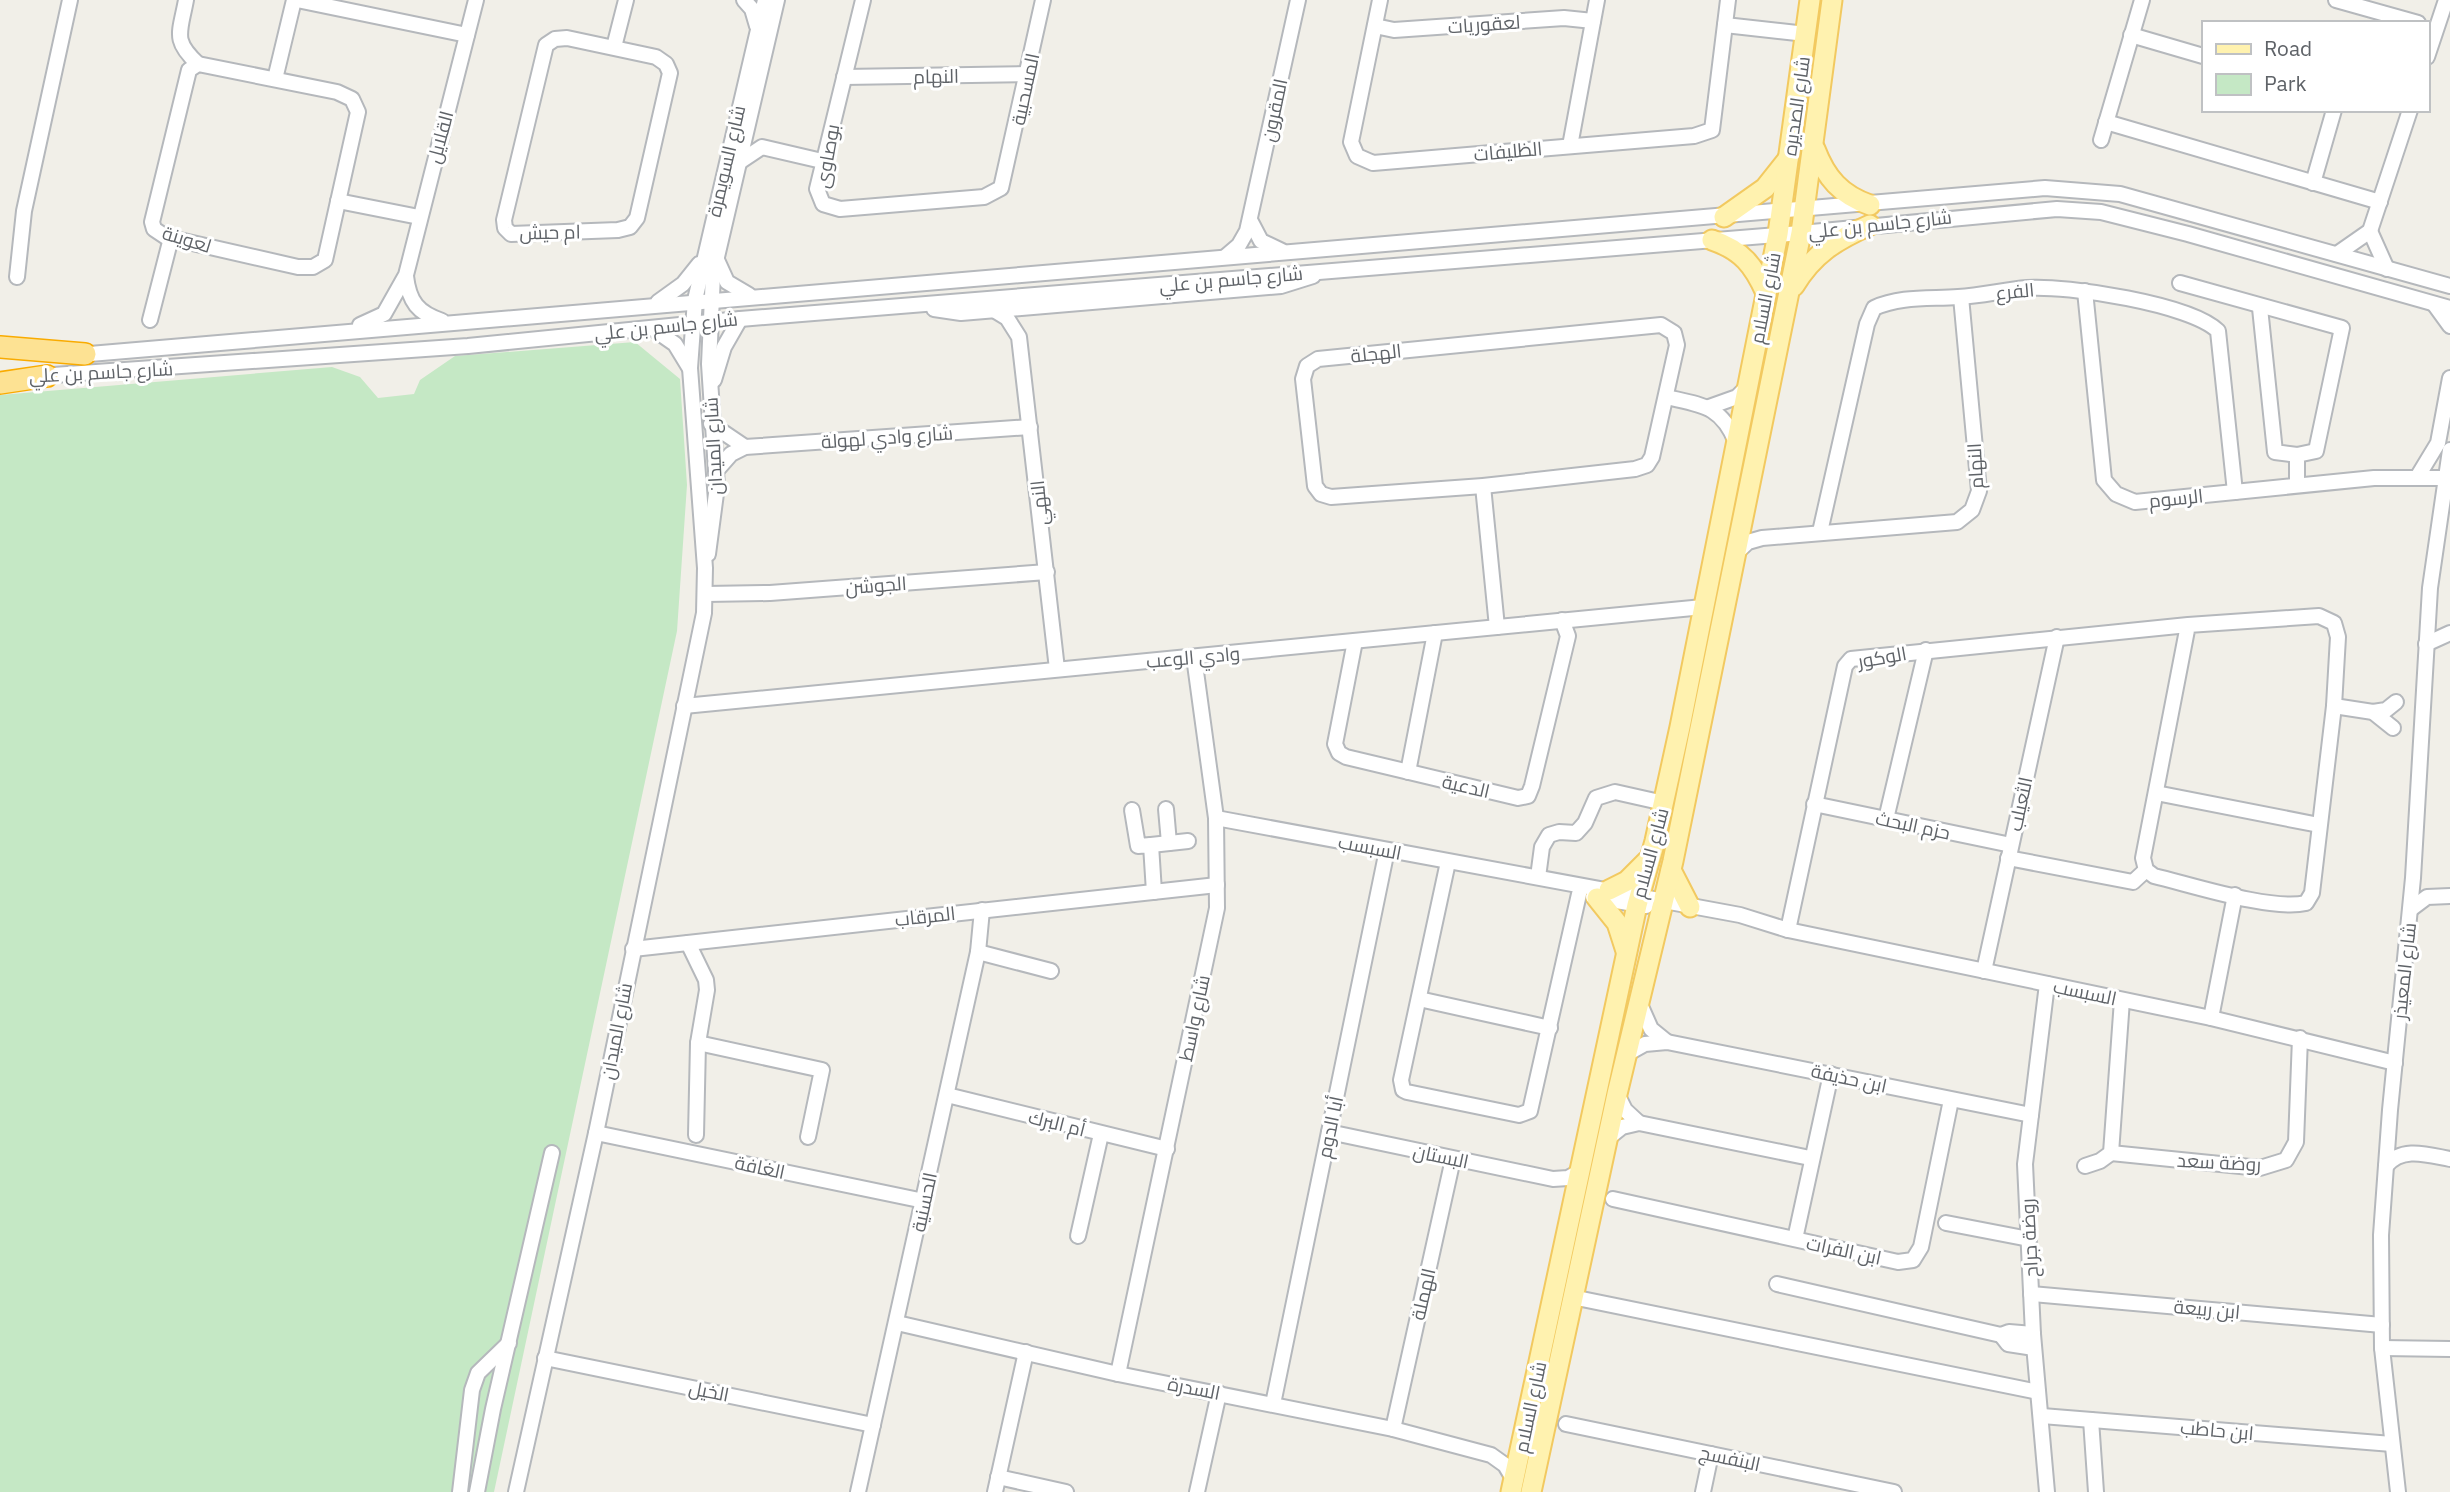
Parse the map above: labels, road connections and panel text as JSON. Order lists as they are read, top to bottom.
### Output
{
  "streets": {
    "main road": ["شارع الصديره", "شارع السلام"],
    "street": [
      "لعقوريات",
      "النهام",
      "المسحبية",
      "المقرون",
      "القلايل",
      "الظليفات",
      "بوصاوى",
      "شارع السويمرة",
      "شارع جاسم بن علي",
      "ام حيش",
      "لعوينة",
      "الفرع",
      "الهجلة",
      "شارع وادي لهولة",
      "شارع الميدان",
      "الرسوم",
      "النهي",
      "الجوشن",
      "وادي الوعب",
      "الوكور",
      "الدعية",
      "الثعيلب",
      "حزم البحث",
      "السبسب",
      "المرقاب",
      "شارع المعيذر",
      "شارع واسط",
      "ابن حذيفة",
      "أم البرك",
      "أبا الدوم",
      "البستان",
      "روضة سعد",
      "الغافة",
      "الحسنية",
      "روضة جراح",
      "ابن الفرات",
      "الهملة",
      "ابن ربيعة",
      "السدرة",
      "الخيل",
      "ابن حاطب",
      "البنفسج"
    ]
  },
  "crossings": [
    ["لعقوريات", "الظليفات"],
    ["النهام", "المسحبية"],
    ["النهام", "بوصاوى"],
    ["النهام", "الفرع"],
    ["النهام", "شارع السلام"],
    ["المسحبية", "بوصاوى"],
    ["شارع الصديره", "شارع جاسم بن علي"],
    ["شارع الصديره", "شارع السلام"],
    ["المقرون", "شارع جاسم بن علي"],
    ["القلايل", "شارع جاسم بن علي"],
    ["شارع السويمرة", "شارع جاسم بن علي"],
    ["شارع السويمرة", "شارع الميدان"],
    ["شارع جاسم بن علي", "شارع السلام"],
    ["شارع جاسم بن علي", "شارع الميدان"],
    ["الفرع", "الرسوم"],
    ["شارع السلام", "وادي الوعب"],
    ["شارع السلام", "السبسب"],
    ["شارع السلام", "ابن حذيفة"],
    ["شارع السلام", "البستان"],
    ["شارع وادي لهولة", "النهي"],
    ["شارع الميدان", "الجوشن"],
    ["شارع الميدان", "وادي الوعب"],
    ["شارع الميدان", "المرقاب"],
    ["شارع الميدان", "الغافة"],
    ["شارع الميدان", "الخيل"],
    ["الرسوم", "شارع المعيذر"],
    ["النهي", "الجوشن"],
    ["النهي", "وادي الوعب"],
    ["وادي الوعب", "الدعية"],
    ["وادي الوعب", "شارع واسط"],
    ["الوكور", "الثعيلب"],
    ["الوكور", "حزم البحث"],
    ["الوكور", "السبسب"],
    ["الثعيلب", "حزم البحث"],
    ["الثعيلب", "السبسب"],
    ["السبسب", "شارع المعيذر"],
    ["السبسب", "شارع واسط"],
    ["السبسب", "أبا الدوم"],
    ["السبسب", "روضة سعد"],
    ["السبسب", "روضة جراح"],
    ["المرقاب", "شارع واسط"],
    ["المرقاب", "الحسنية"],
    ["شارع المعيذر", "ابن ربيعة"],
    ["شارع المعيذر", "ابن حاطب"],
    ["شارع واسط", "أم البرك"],
    ["شارع واسط", "السدرة"],
    ["ابن حذيفة", "روضة جراح"],
    ["ابن حذيفة", "ابن الفرات"],
    ["أم البرك", "الحسنية"],
    ["أبا الدوم", "البستان"],
    ["أبا الدوم", "السدرة"],
    ["البستان", "الهملة"],
    ["الغافة", "الحسنية"],
    ["الحسنية", "السدرة"],
    ["الحسنية", "الخيل"],
    ["روضة جراح", "ابن ربيعة"],
    ["روضة جراح", "ابن حاطب"],
    ["الهملة", "السدرة"]
  ],
  "legend": ["Road", "Park"]
}
